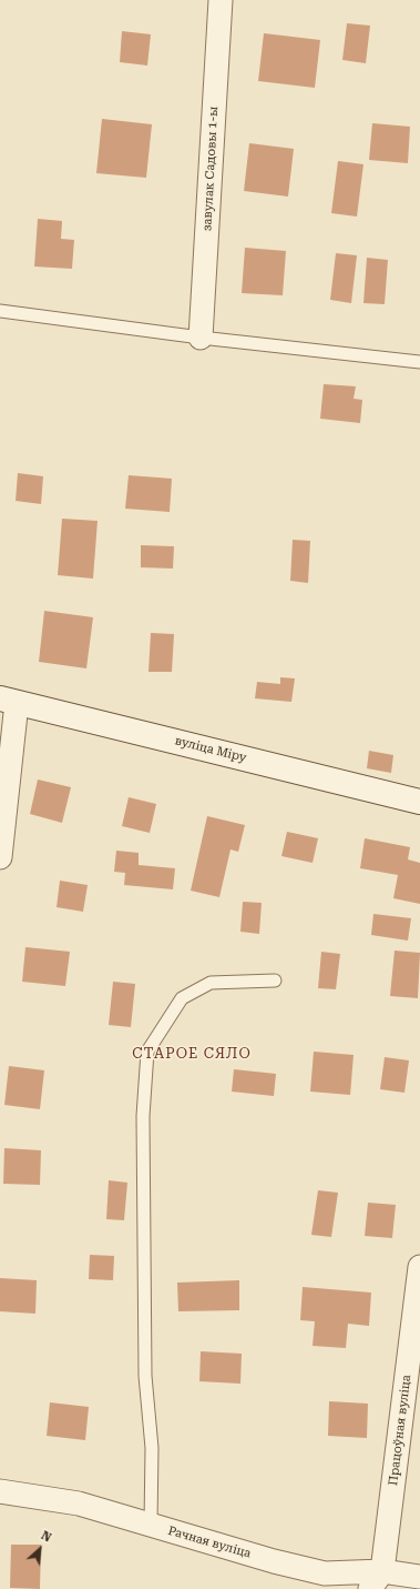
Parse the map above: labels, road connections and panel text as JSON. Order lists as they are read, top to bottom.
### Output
{
  "streets": {
    "street": [
      "завулак Садовы 1-ы",
      "вуліца Міру",
      "Працоўная вуліца",
      "Рачная вуліца"
    ]
  },
  "crossings": [
    ["Працоўная вуліца", "Рачная вуліца"]
  ],
  "districts": ["СТАРОЕ СЯЛО"],
  "north": "top right"
}
